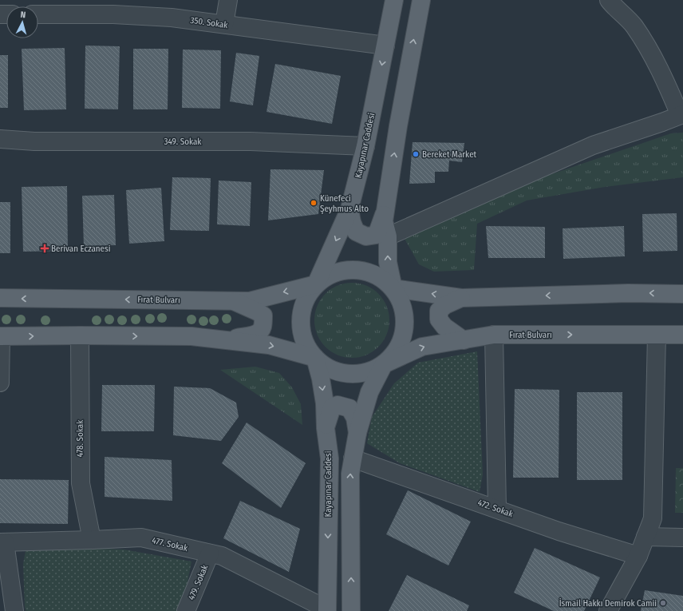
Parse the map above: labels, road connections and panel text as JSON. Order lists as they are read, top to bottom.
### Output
{
  "streets": {
    "main road": ["Kayapınar Caddesi", "Fırat Bulvarı"],
    "street": [
      "350. Sokak",
      "349. Sokak",
      "478. Sokak",
      "472. Sokak",
      "477. Sokak",
      "479. Sokak"
    ]
  },
  "crossings": [
    ["350. Sokak", "Kayapınar Caddesi"],
    ["349. Sokak", "Kayapınar Caddesi"],
    ["Kayapınar Caddesi", "Fırat Bulvarı"],
    ["Kayapınar Caddesi", "477. Sokak"],
    ["478. Sokak", "477. Sokak"],
    ["477. Sokak", "479. Sokak"]
  ],
  "places": {
    "other": ["Bereket Market", "Künefeci Şeyhmus Alto", "İsmail Hakkı Demirok Camii"],
    "health": ["Berivan Eczanesi"]
  },
  "north": "top"
}
